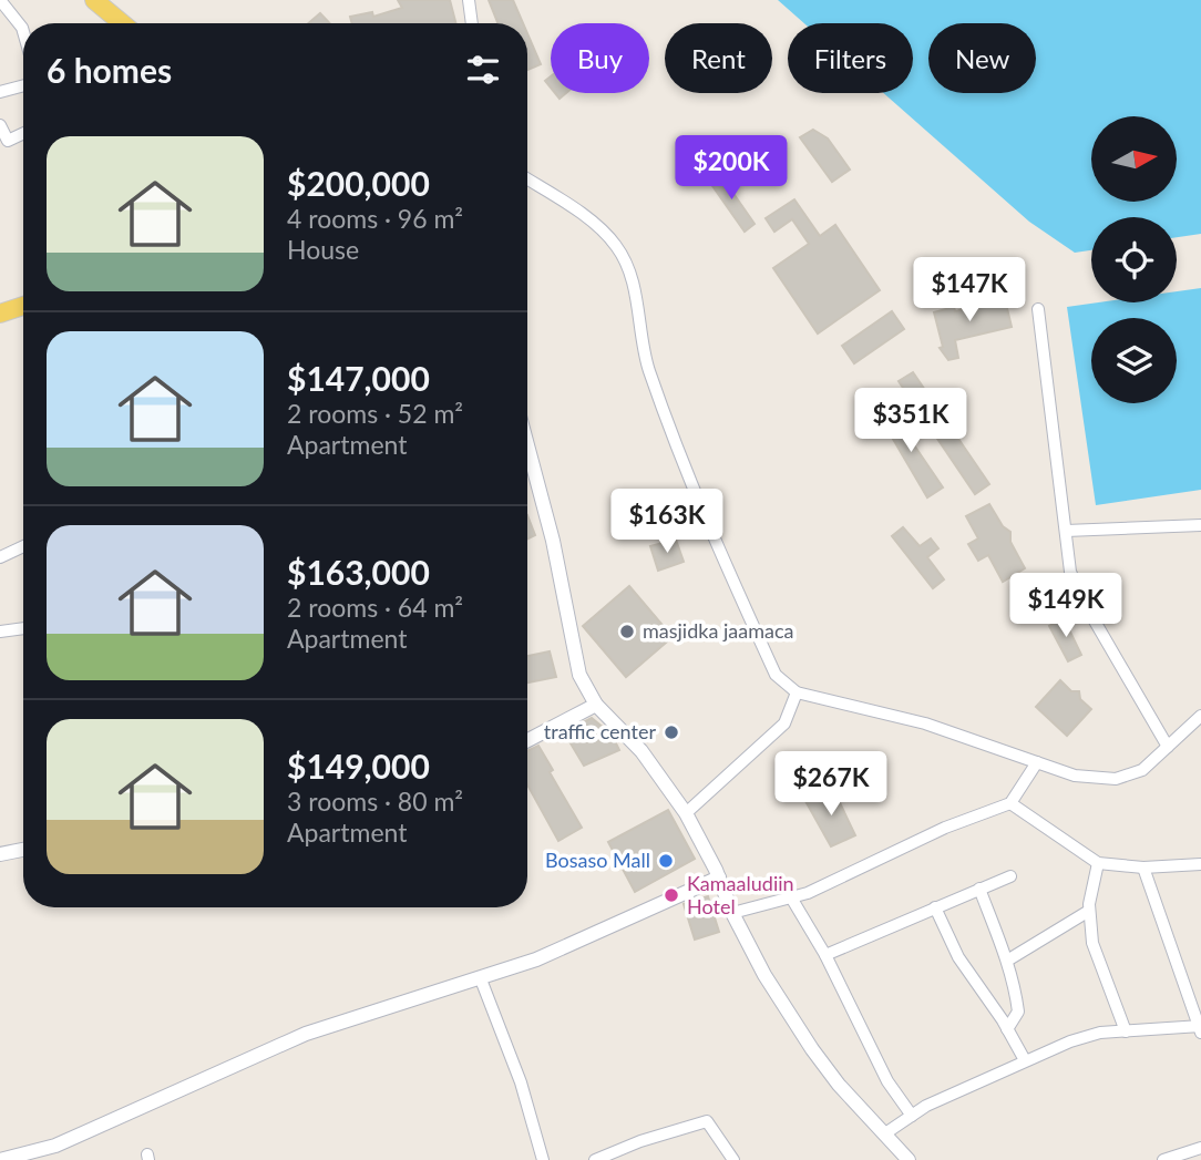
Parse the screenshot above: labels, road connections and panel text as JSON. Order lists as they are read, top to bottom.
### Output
{
  "places": [
    "masjidka jaamaca",
    "traffic center",
    "Bosaso Mall",
    "Kamaaludiin Hotel"
  ],
  "north": "right",
  "page": {
    "chip": [
      "Buy",
      "Rent",
      "Filters",
      "New"
    ],
    "heading": "6 homes",
    "list": [
      {
        "name": "$200,000",
        "note": "4 rooms · 96 m² · House"
      },
      {
        "name": "$147,000",
        "note": "2 rooms · 52 m² · Apartment"
      },
      {
        "name": "$163,000",
        "note": "2 rooms · 64 m² · Apartment"
      },
      {
        "name": "$149,000",
        "note": "3 rooms · 80 m² · Apartment"
      }
    ],
    "price": [
      "$200K",
      "$147K",
      "$351K",
      "$163K",
      "$149K",
      "$267K"
    ]
  }
}
